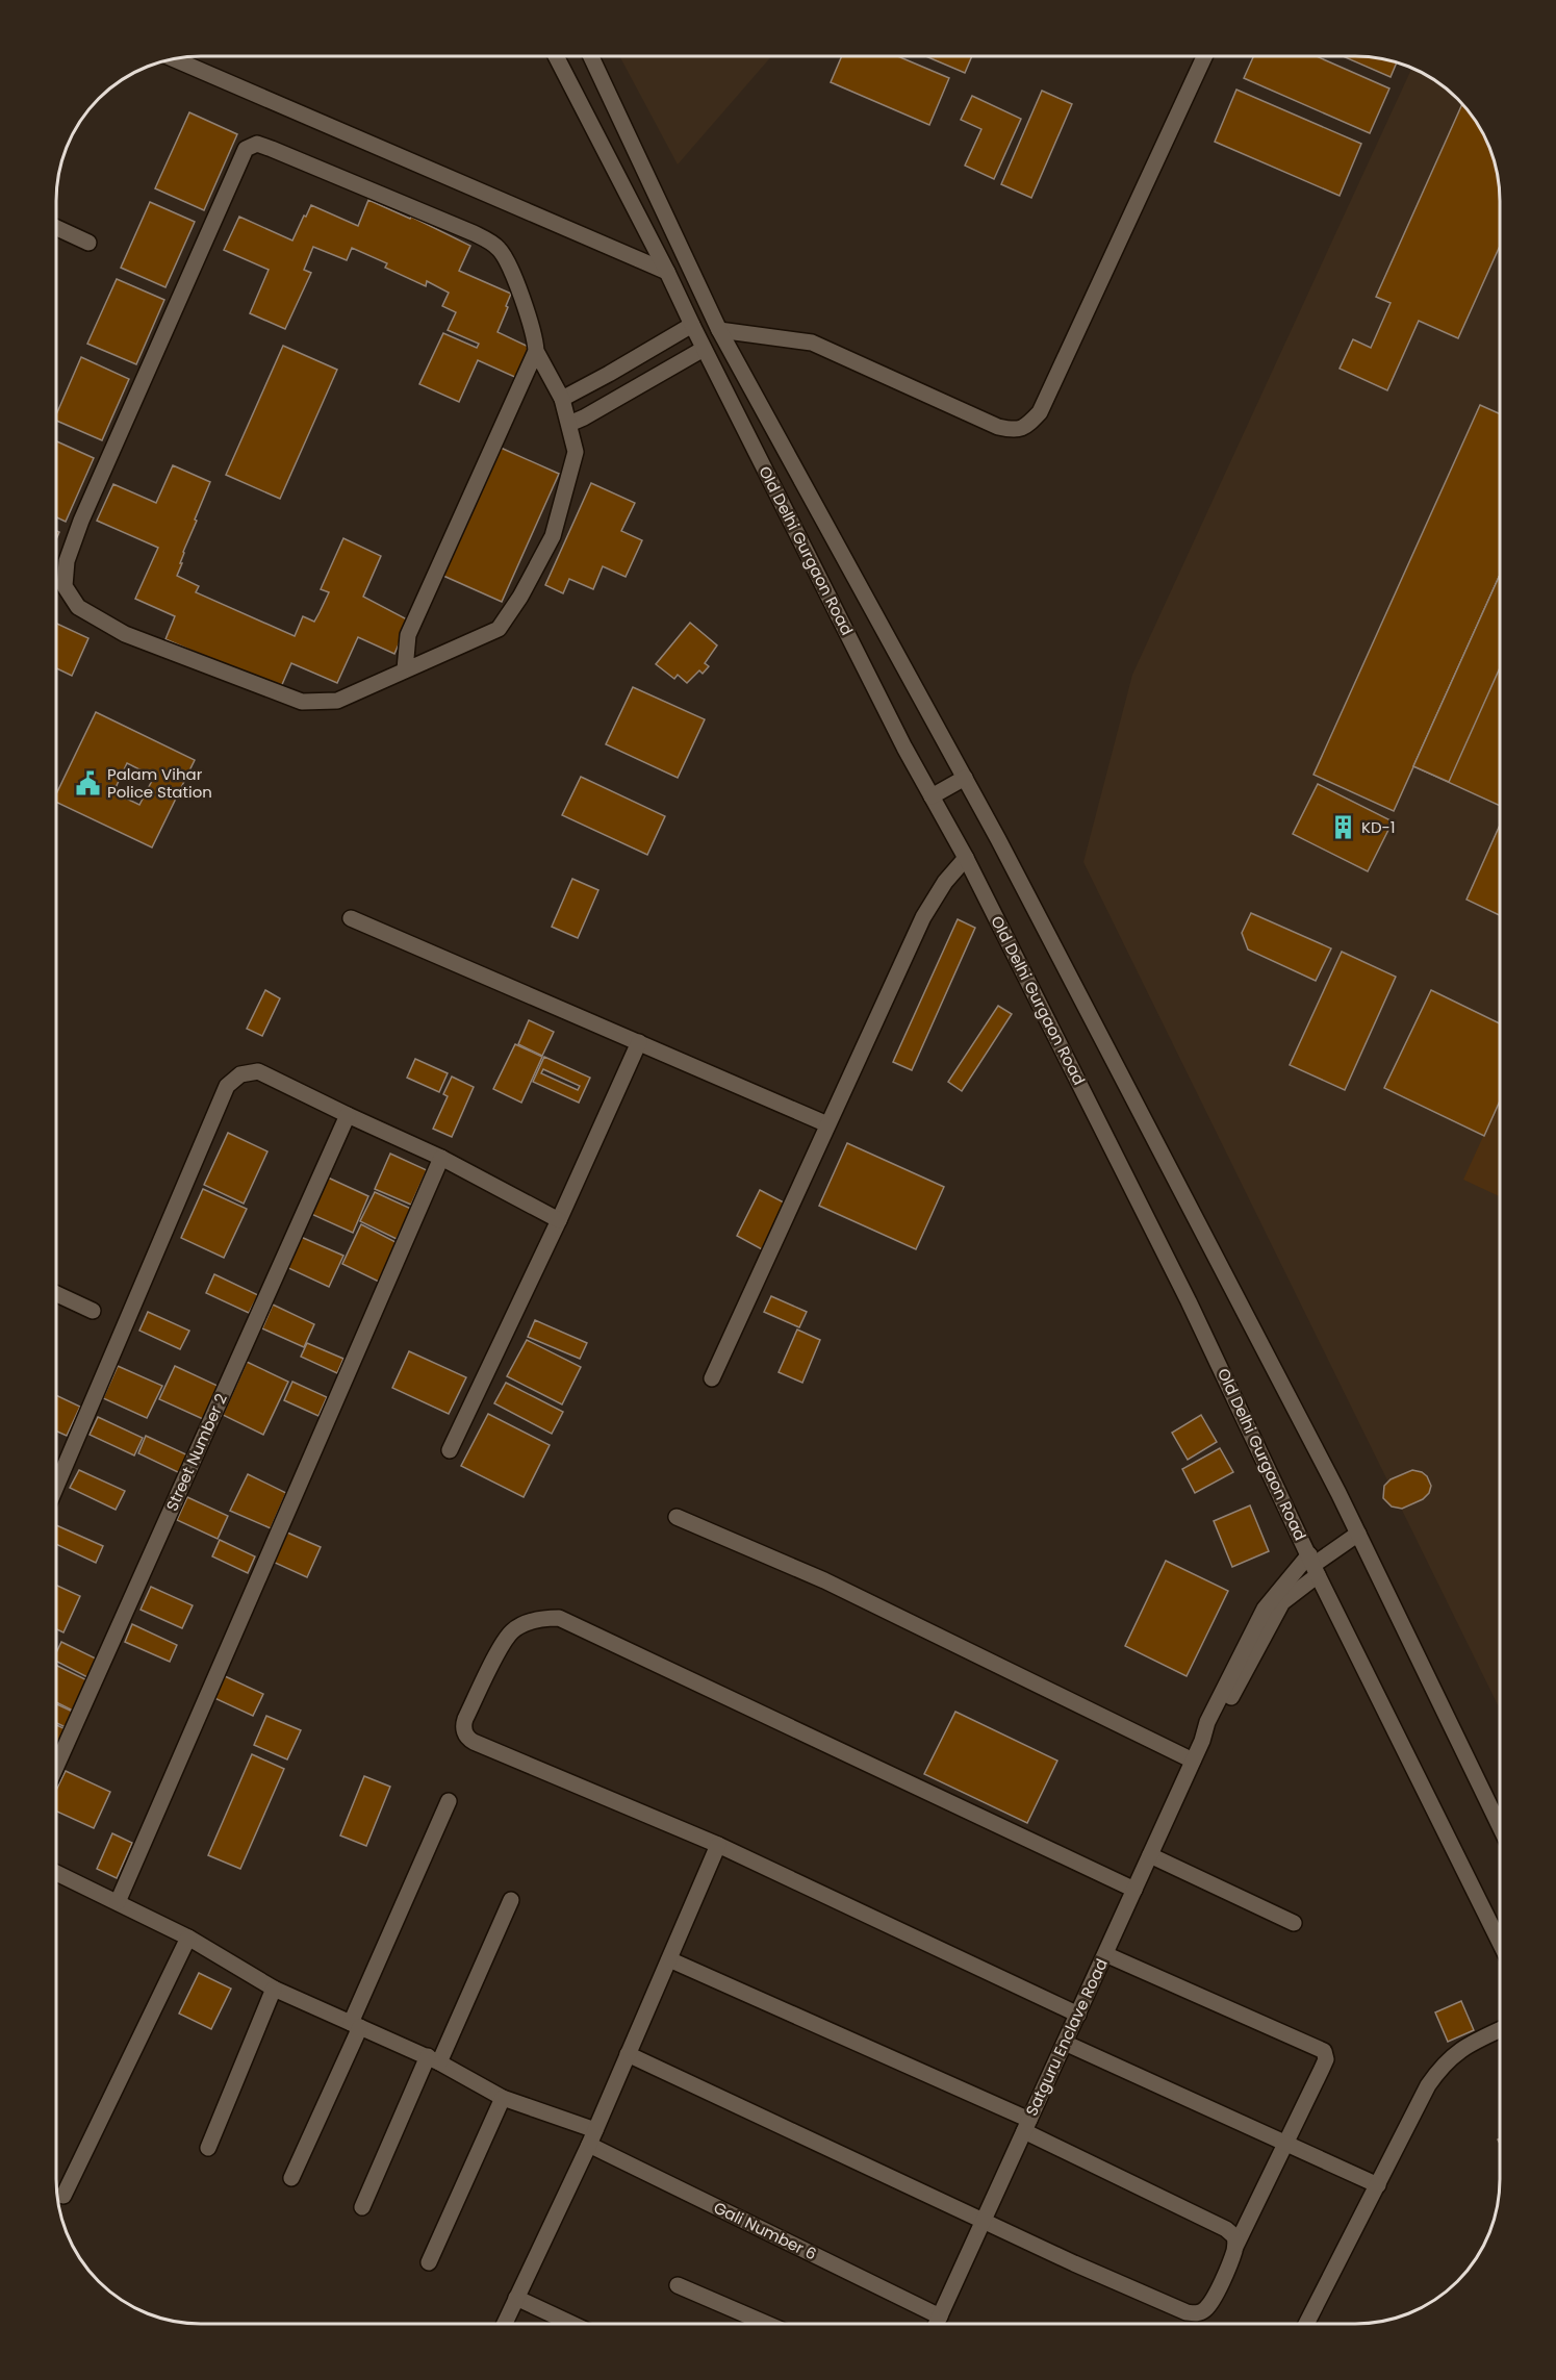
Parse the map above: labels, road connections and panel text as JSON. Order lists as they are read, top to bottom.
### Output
{
  "streets": {
    "street": [
      "Old Delhi Gurgaon Road",
      "Street Number 2",
      "Satguru Enclave Road",
      "Gali Number 6"
    ]
  },
  "crossings": [
    ["Old Delhi Gurgaon Road", "Satguru Enclave Road"],
    ["Satguru Enclave Road", "Gali Number 6"]
  ],
  "places": {
    "public building": ["Palam Vihar Police Station"],
    "building": ["KD-1"]
  }
}
